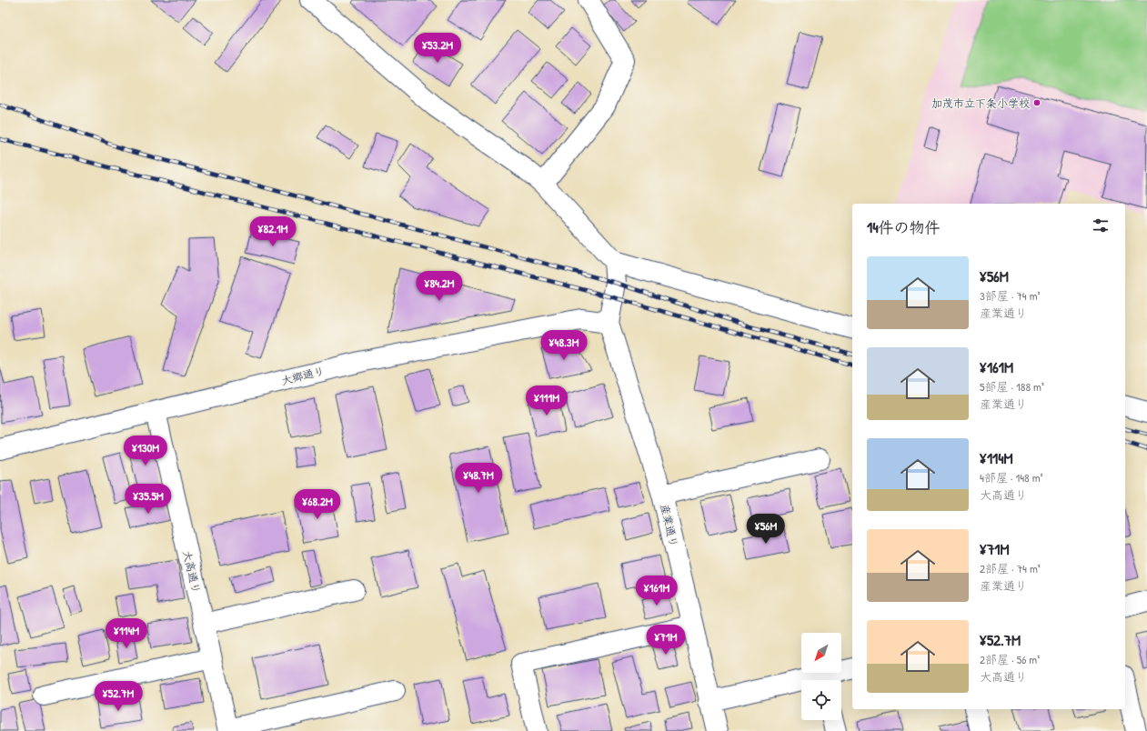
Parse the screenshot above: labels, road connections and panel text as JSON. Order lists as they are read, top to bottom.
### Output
{
  "streets": {
    "street": ["大郷通り", "産業通り", "大高通り"]
  },
  "crossings": [
    ["大郷通り", "産業通り"],
    ["大郷通り", "大高通り"]
  ],
  "places": ["加茂市立下条小学校"],
  "north": "bottom left",
  "page": {
    "price": [
      "¥53.2M",
      "¥82.1M",
      "¥84.2M",
      "¥48.3M",
      "¥111M",
      "¥130M",
      "¥48.7M",
      "¥35.5M",
      "¥68.2M",
      "¥56M",
      "¥161M",
      "¥114M",
      "¥71M",
      "¥52.7M"
    ],
    "heading": "14件の物件",
    "list": [
      {
        "name": "¥56M",
        "note": "3部屋 · 74 m² · 産業通り"
      },
      {
        "name": "¥161M",
        "note": "5部屋 · 188 m² · 産業通り"
      },
      {
        "name": "¥114M",
        "note": "4部屋 · 148 m² · 大高通り"
      },
      {
        "name": "¥71M",
        "note": "2部屋 · 74 m² · 産業通り"
      },
      {
        "name": "¥52.7M",
        "note": "2部屋 · 56 m² · 大高通り"
      }
    ]
  }
}
